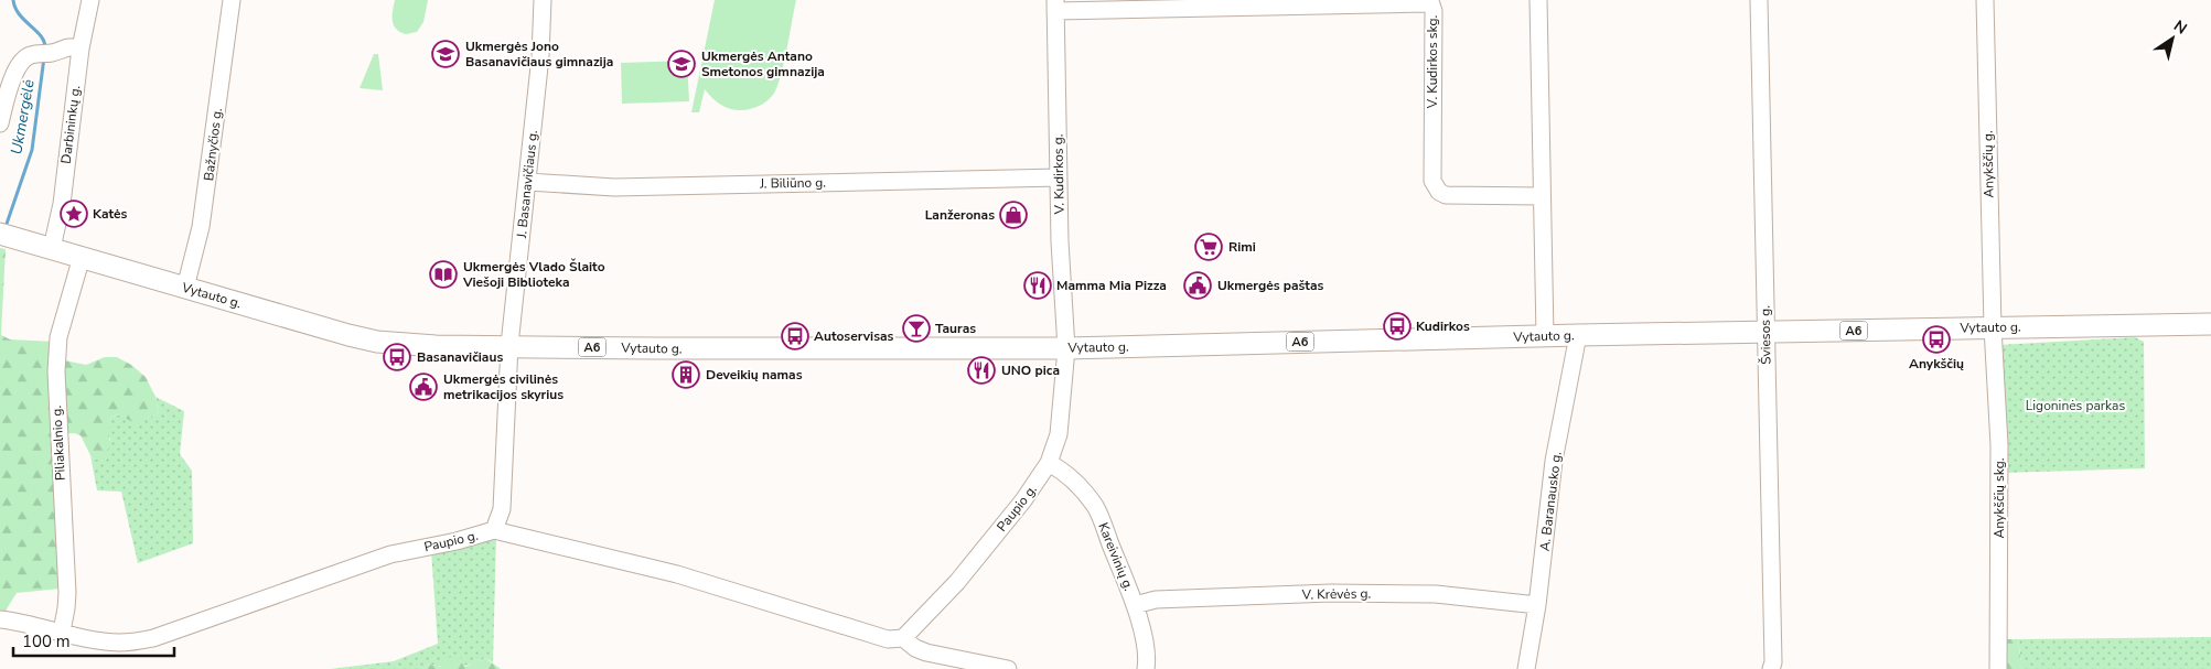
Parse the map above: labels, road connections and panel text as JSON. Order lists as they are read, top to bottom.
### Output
{
  "streets": {
    "main road": ["Vytauto g.", "A6"],
    "street": [
      "V. Kudirkos skg.",
      "Darbininkų g.",
      "Bažnyčios g.",
      "Anykščių g.",
      "V. Kudirkos g.",
      "J. Biliūno g.",
      "J. Basanavičiaus g.",
      "Šviesos g.",
      "Piliakalnio g.",
      "Anykščių skg.",
      "A. Baranausko g.",
      "Paupio g.",
      "Kareivinių g.",
      "V. Krėvės g."
    ]
  },
  "crossings": [
    ["V. Kudirkos skg.", "V. Kudirkos g."],
    ["Darbininkų g.", "Vytauto g."],
    ["Bažnyčios g.", "Vytauto g."],
    ["Anykščių g.", "Vytauto g."],
    ["Anykščių g.", "Anykščių skg."],
    ["V. Kudirkos g.", "J. Biliūno g."],
    ["V. Kudirkos g.", "Vytauto g."],
    ["V. Kudirkos g.", "Paupio g."],
    ["J. Biliūno g.", "J. Basanavičiaus g."],
    ["J. Basanavičiaus g.", "Vytauto g."],
    ["J. Basanavičiaus g.", "Paupio g."],
    ["Vytauto g.", "Šviesos g."],
    ["Vytauto g.", "Piliakalnio g."],
    ["Vytauto g.", "Anykščių skg."],
    ["Vytauto g.", "A. Baranausko g."],
    ["Vytauto g.", "Paupio g."],
    ["Piliakalnio g.", "Paupio g."],
    ["A. Baranausko g.", "V. Krėvės g."],
    ["Paupio g.", "Kareivinių g."],
    ["Kareivinių g.", "V. Krėvės g."]
  ],
  "water": ["Ukmergėlė"],
  "parks": ["Ligoninės parkas"],
  "places": {
    "school or university": ["Ukmergės Jono Basanavičiaus gimnazija", "Ukmergės Antano Smetonos gimnazija"],
    "place": ["Katės"],
    "shop": ["Lanžeronas"],
    "supermarket": ["Rimi"],
    "library": ["Ukmergės Vlado Šlaito Viešoji Biblioteka"],
    "restaurant": ["Mamma Mia Pizza", "UNO pica"],
    "public building": ["Ukmergės paštas", "Ukmergės civilinės metrikacijos skyrius"],
    "bus stop": [
      "Kudirkos",
      "Autoservisas",
      "Anykščių",
      "Basanavičiaus"
    ],
    "bar": ["Tauras"],
    "building": ["Deveikių namas"]
  },
  "scale_bar": "100 m",
  "north": "top right"
}
